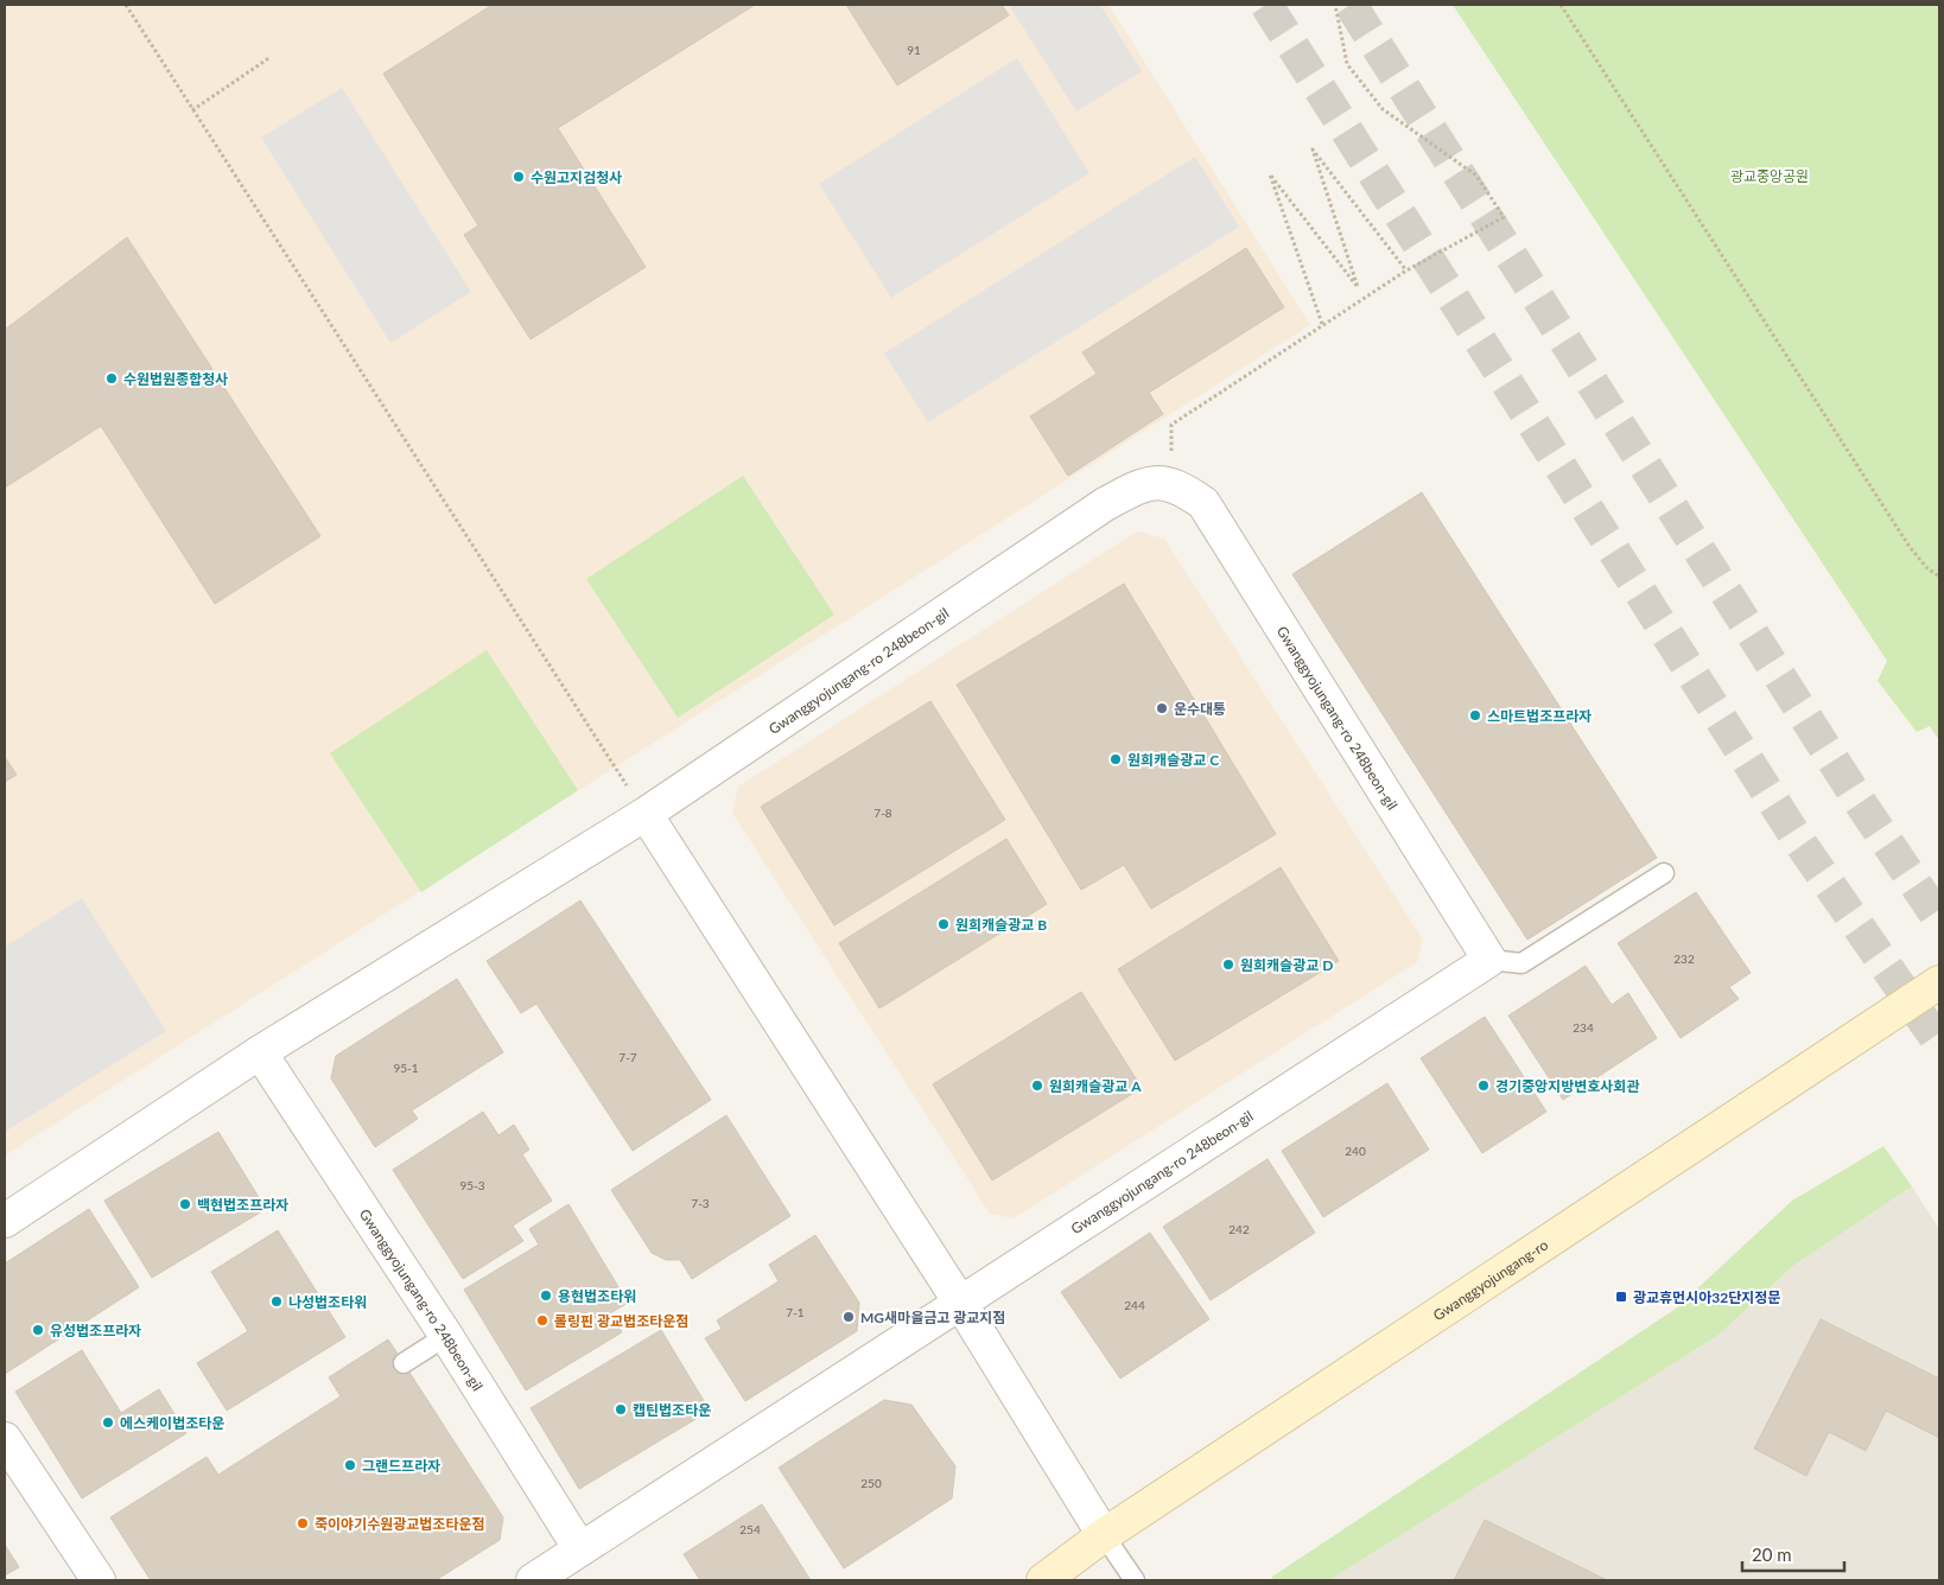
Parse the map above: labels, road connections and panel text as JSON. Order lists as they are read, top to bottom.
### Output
{
  "streets": {
    "main road": ["Gwanggyojungang-ro"],
    "street": ["Gwanggyojungang-ro 248beon-gil"]
  },
  "parks": ["광교중앙공원"],
  "places": {
    "other": [
      "수원고지검청사",
      "수원법원종합청사",
      "운수대통",
      "스마트법조프라자",
      "원희캐슬광교 C",
      "원희캐슬광교 B",
      "원희캐슬광교 D",
      "원희캐슬광교 A",
      "경기중앙지방변호사회관",
      "백현법조프라자",
      "용현법조타워",
      "나성법조타워",
      "MG새마을금고 광교지점",
      "롤링핀 광교법조타운점",
      "유성법조프라자",
      "캡틴법조타운",
      "에스케이법조타운",
      "그랜드프라자",
      "죽이야기수원광교법조타운점"
    ],
    "transit": ["광교휴먼시아32단지정문"]
  },
  "house_numbers": [
    "91",
    "7-8",
    "232",
    "234",
    "7-7",
    "95-1",
    "240",
    "95-3",
    "7-3",
    "242",
    "244",
    "7-1",
    "250",
    "254"
  ],
  "scale_bar": "20 m"
}
